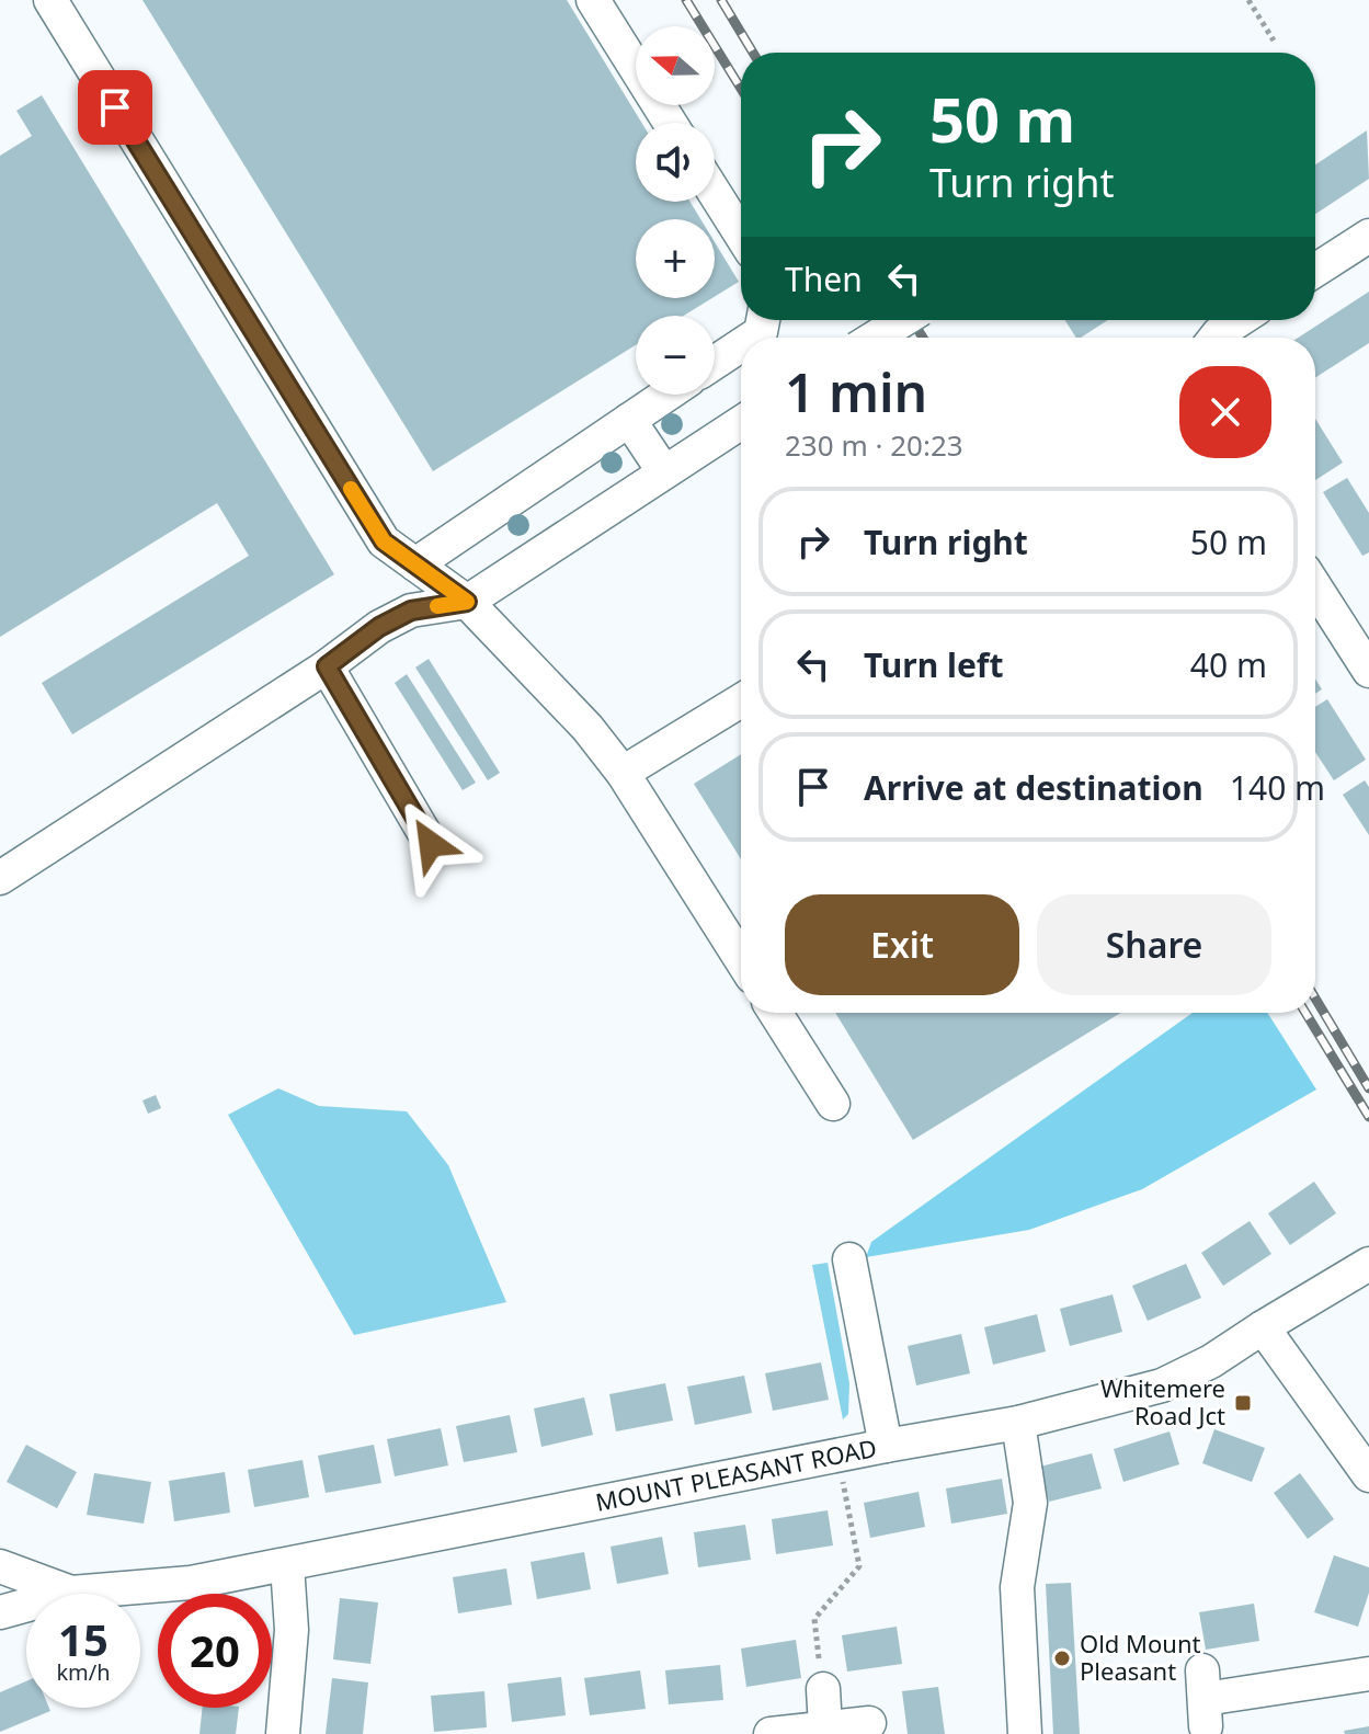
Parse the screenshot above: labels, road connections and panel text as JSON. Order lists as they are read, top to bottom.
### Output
{
  "streets": {
    "street": ["MOUNT PLEASANT ROAD"]
  },
  "places": {
    "transit": ["Whitemere Road Jct"],
    "other": ["Old Mount Pleasant"]
  },
  "north": "left",
  "page": {
    "map_buttons": ["+", "−"],
    "turn": ["50 m", "Turn right"],
    "then": "Then",
    "heading": ["1 min", "230 m · 20:23"],
    "list": [
      {
        "name": "Turn right",
        "value": "50 m"
      },
      {
        "name": "Turn left",
        "value": "40 m"
      },
      {
        "name": "Arrive at destination",
        "value": "140 m"
      }
    ],
    "buttons": ["Exit", "Share"],
    "speed": "15 km/h",
    "limit": "20"
  }
}
